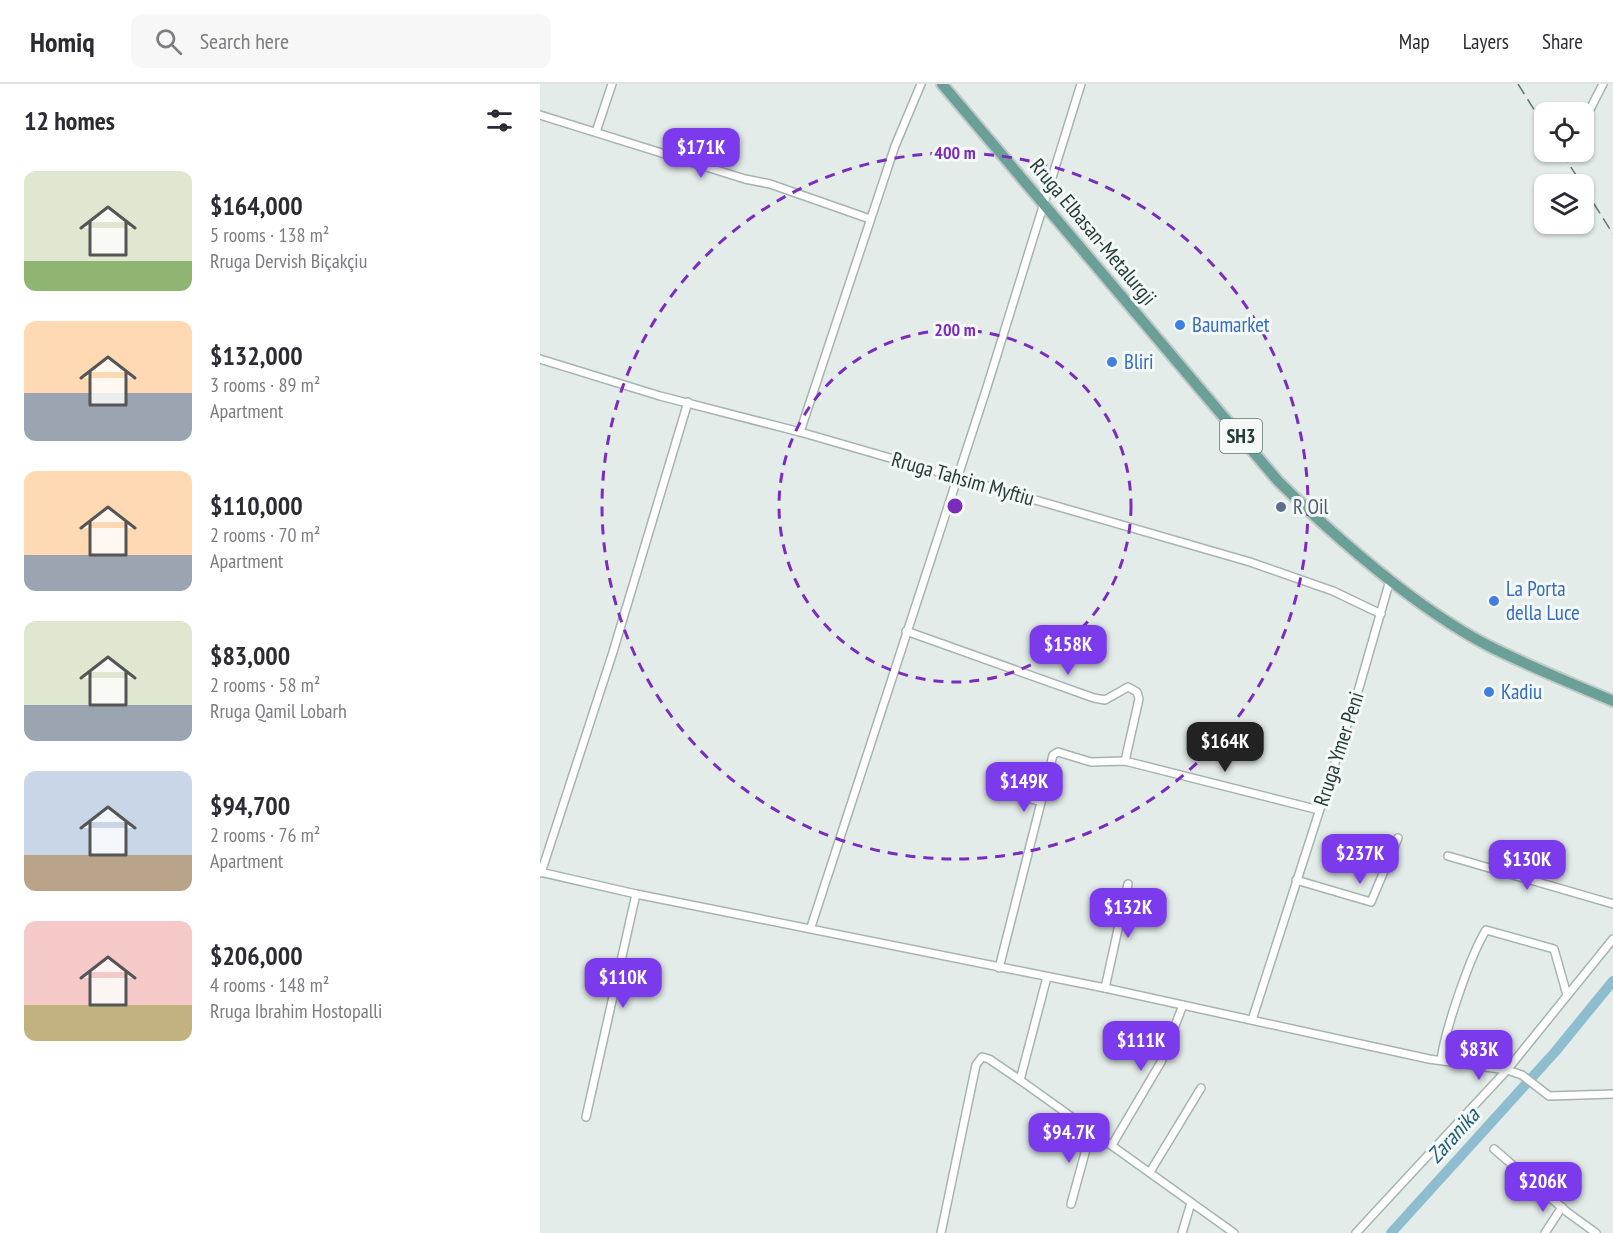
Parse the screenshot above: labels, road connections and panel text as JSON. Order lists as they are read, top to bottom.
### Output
{
  "streets": {
    "main road": ["Rruga Elbasan-Metalurgji", "SH3"],
    "street": ["Rruga Tahsim Myftiu", "Rruga Ymer Peni"]
  },
  "crossings": [
    ["Rruga Elbasan-Metalurgji", "Rruga Ymer Peni"],
    ["Rruga Tahsim Myftiu", "Rruga Ymer Peni"]
  ],
  "water": ["Zaranika"],
  "places": [
    "Baumarket",
    "Bliri",
    "R Oil",
    "La Porta della Luce",
    "Kadiu"
  ],
  "page": {
    "header": "Homiq",
    "search": "Search here",
    "nav": ["Map", "Layers", "Share"],
    "heading": "12 homes",
    "price": [
      "$171K",
      "$158K",
      "$164K",
      "$149K",
      "$237K",
      "$130K",
      "$132K",
      "$110K",
      "$111K",
      "$83K",
      "$94.7K",
      "$206K"
    ],
    "list": [
      {
        "name": "$164,000",
        "note": "5 rooms · 138 m² · Rruga Dervish Biçakçiu"
      },
      {
        "name": "$132,000",
        "note": "3 rooms · 89 m² · Apartment"
      },
      {
        "name": "$110,000",
        "note": "2 rooms · 70 m² · Apartment"
      },
      {
        "name": "$83,000",
        "note": "2 rooms · 58 m² · Rruga Qamil Lobarh"
      },
      {
        "name": "$94,700",
        "note": "2 rooms · 76 m² · Apartment"
      },
      {
        "name": "$206,000",
        "note": "4 rooms · 148 m² · Rruga Ibrahim Hostopalli"
      }
    ]
  },
  "rings": ["400 m", "200 m"]
}
